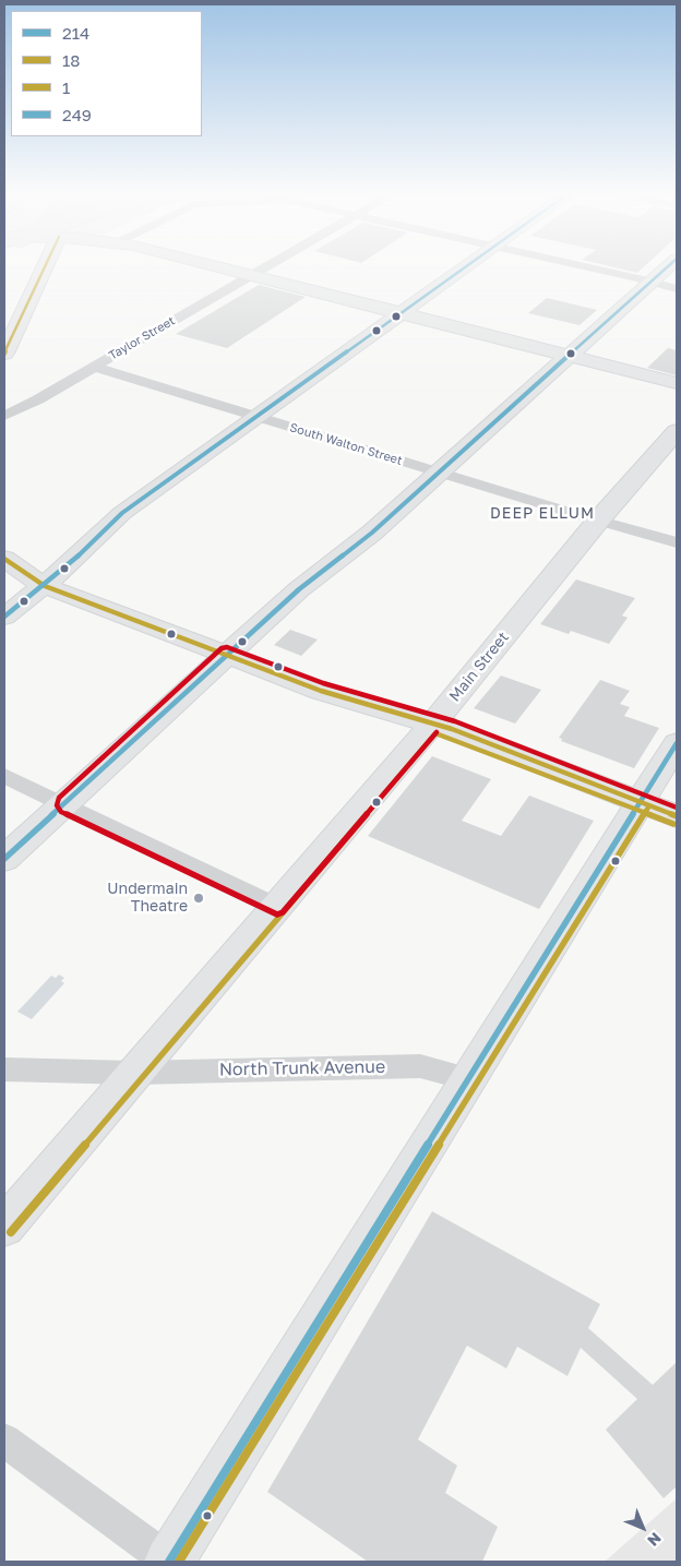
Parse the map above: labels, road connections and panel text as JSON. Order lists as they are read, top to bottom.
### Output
{
  "streets": {
    "main road": ["Main Street"],
    "street": ["Taylor Street", "South Walton Street", "North Trunk Avenue"]
  },
  "crossings": [
    ["Taylor Street", "South Walton Street"],
    ["South Walton Street", "Main Street"],
    ["Main Street", "North Trunk Avenue"]
  ],
  "districts": ["DEEP ELLUM"],
  "places": ["Undermain Theatre"],
  "lines": [
    "transit line 214",
    "transit line 1",
    "transit line 249",
    "transit line 18"
  ],
  "legend": [
    "214",
    "18",
    "1",
    "249"
  ],
  "north": "bottom right"
}
